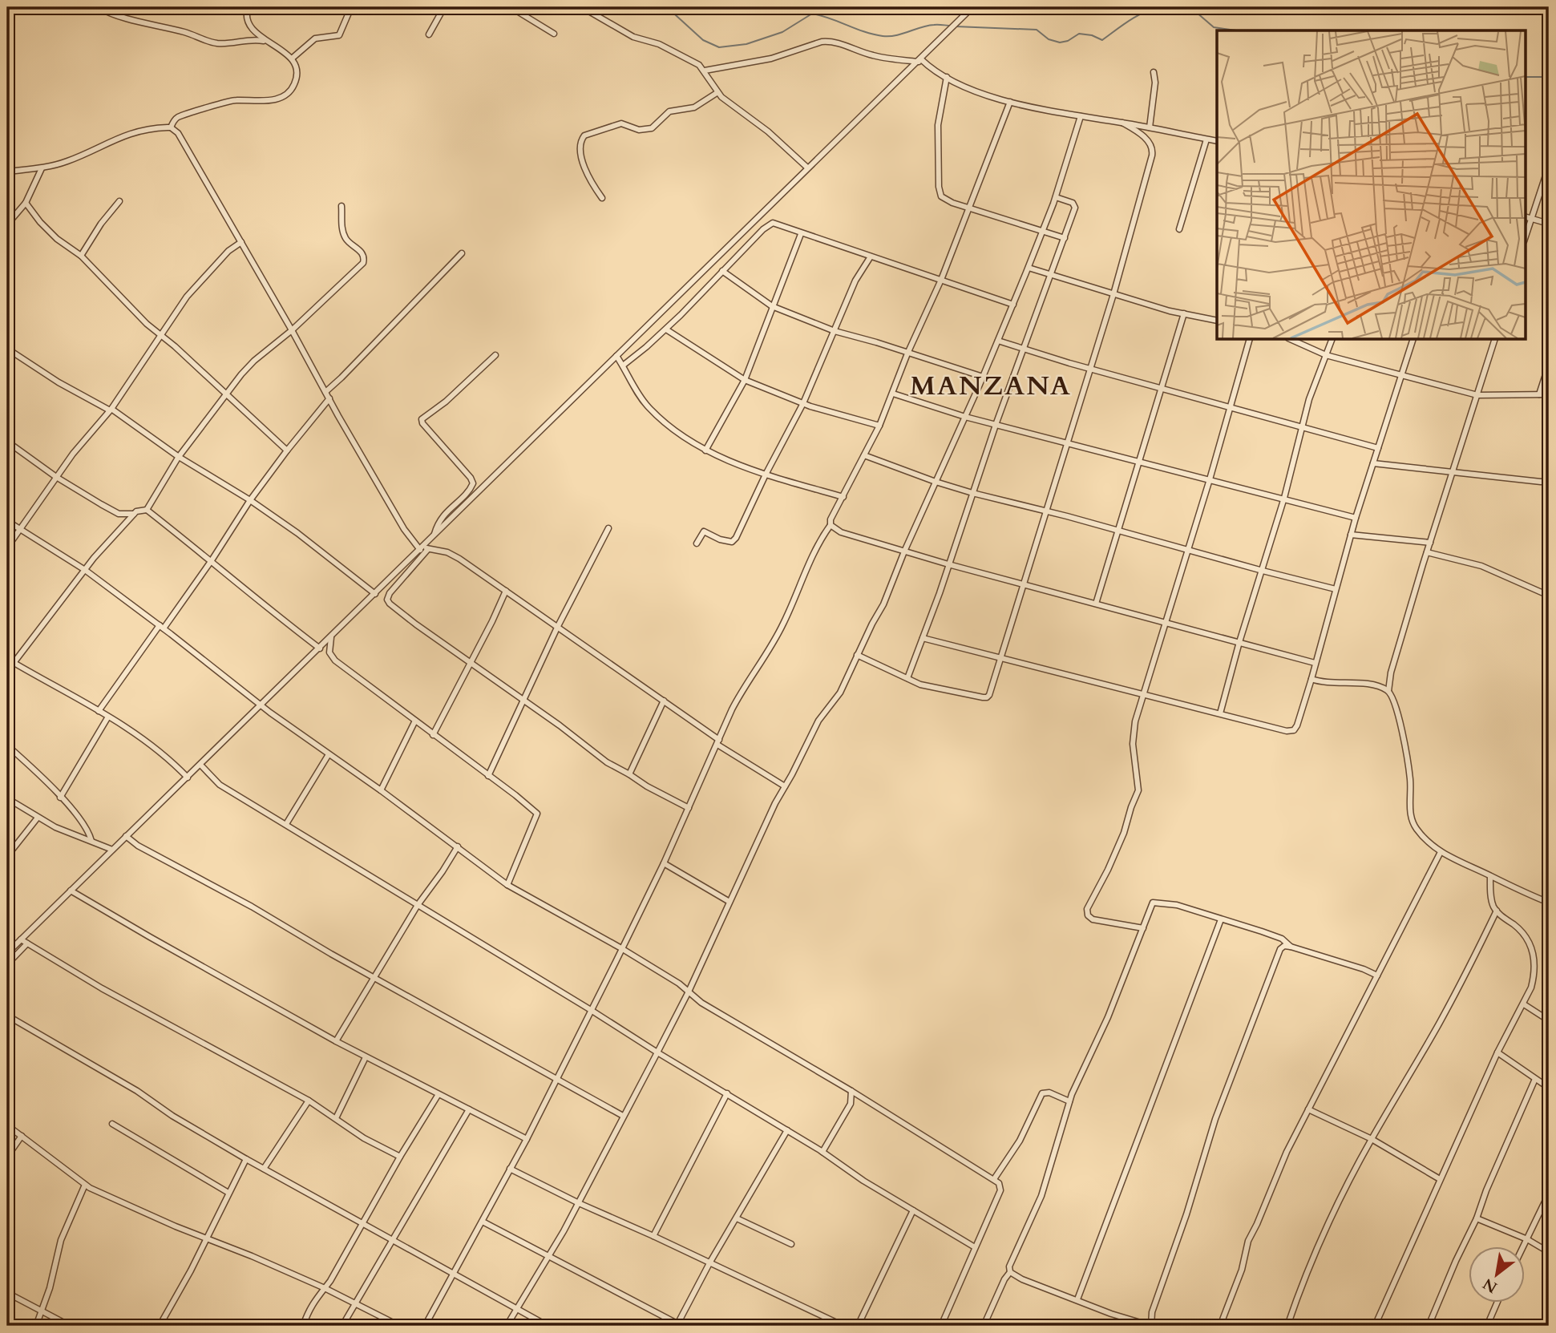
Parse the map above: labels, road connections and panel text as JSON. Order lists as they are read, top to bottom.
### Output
{
  "districts": ["MANZANA"],
  "north": "bottom left"
}
